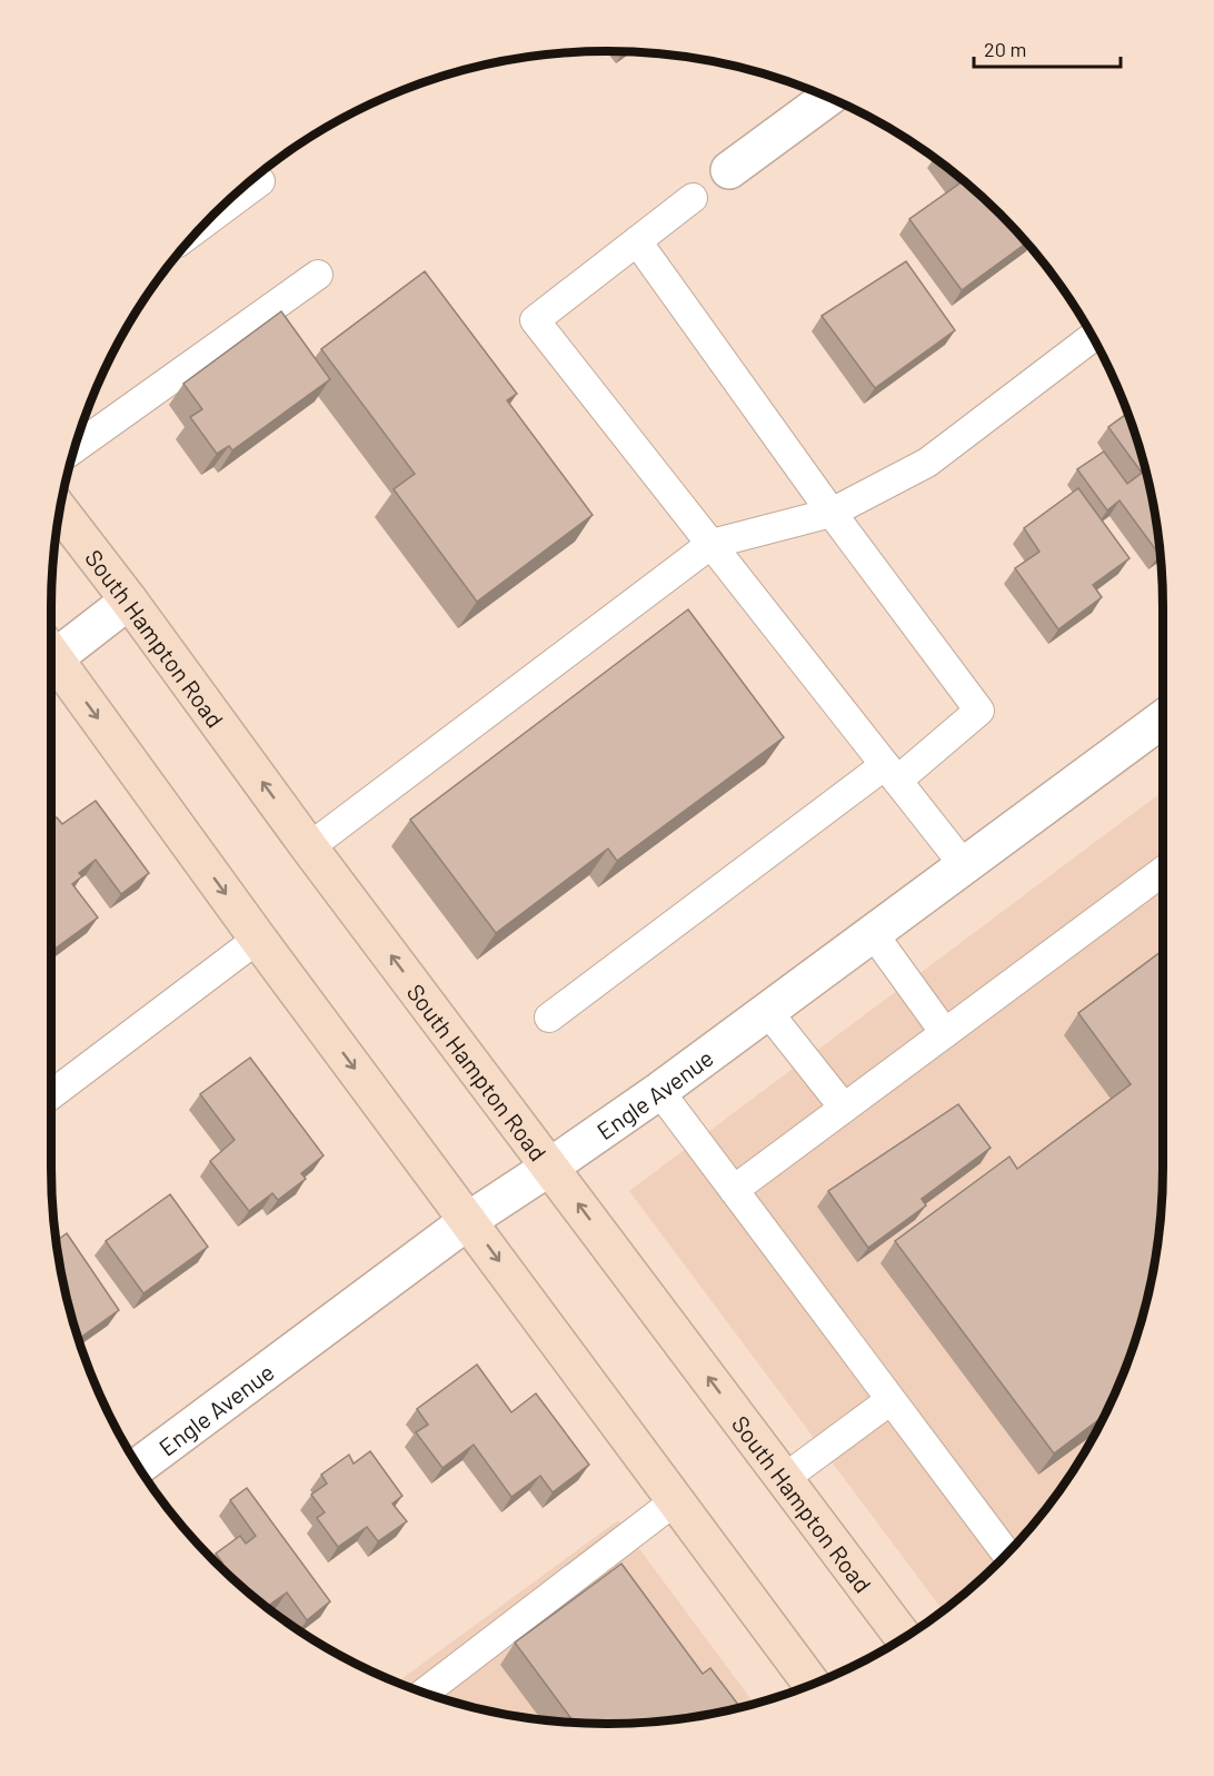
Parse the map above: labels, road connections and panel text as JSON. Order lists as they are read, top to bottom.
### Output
{
  "streets": {
    "main road": ["South Hampton Road"],
    "street": ["Engle Avenue"]
  },
  "crossings": [
    ["South Hampton Road", "Engle Avenue"]
  ],
  "scale_bar": "20 m"
}
